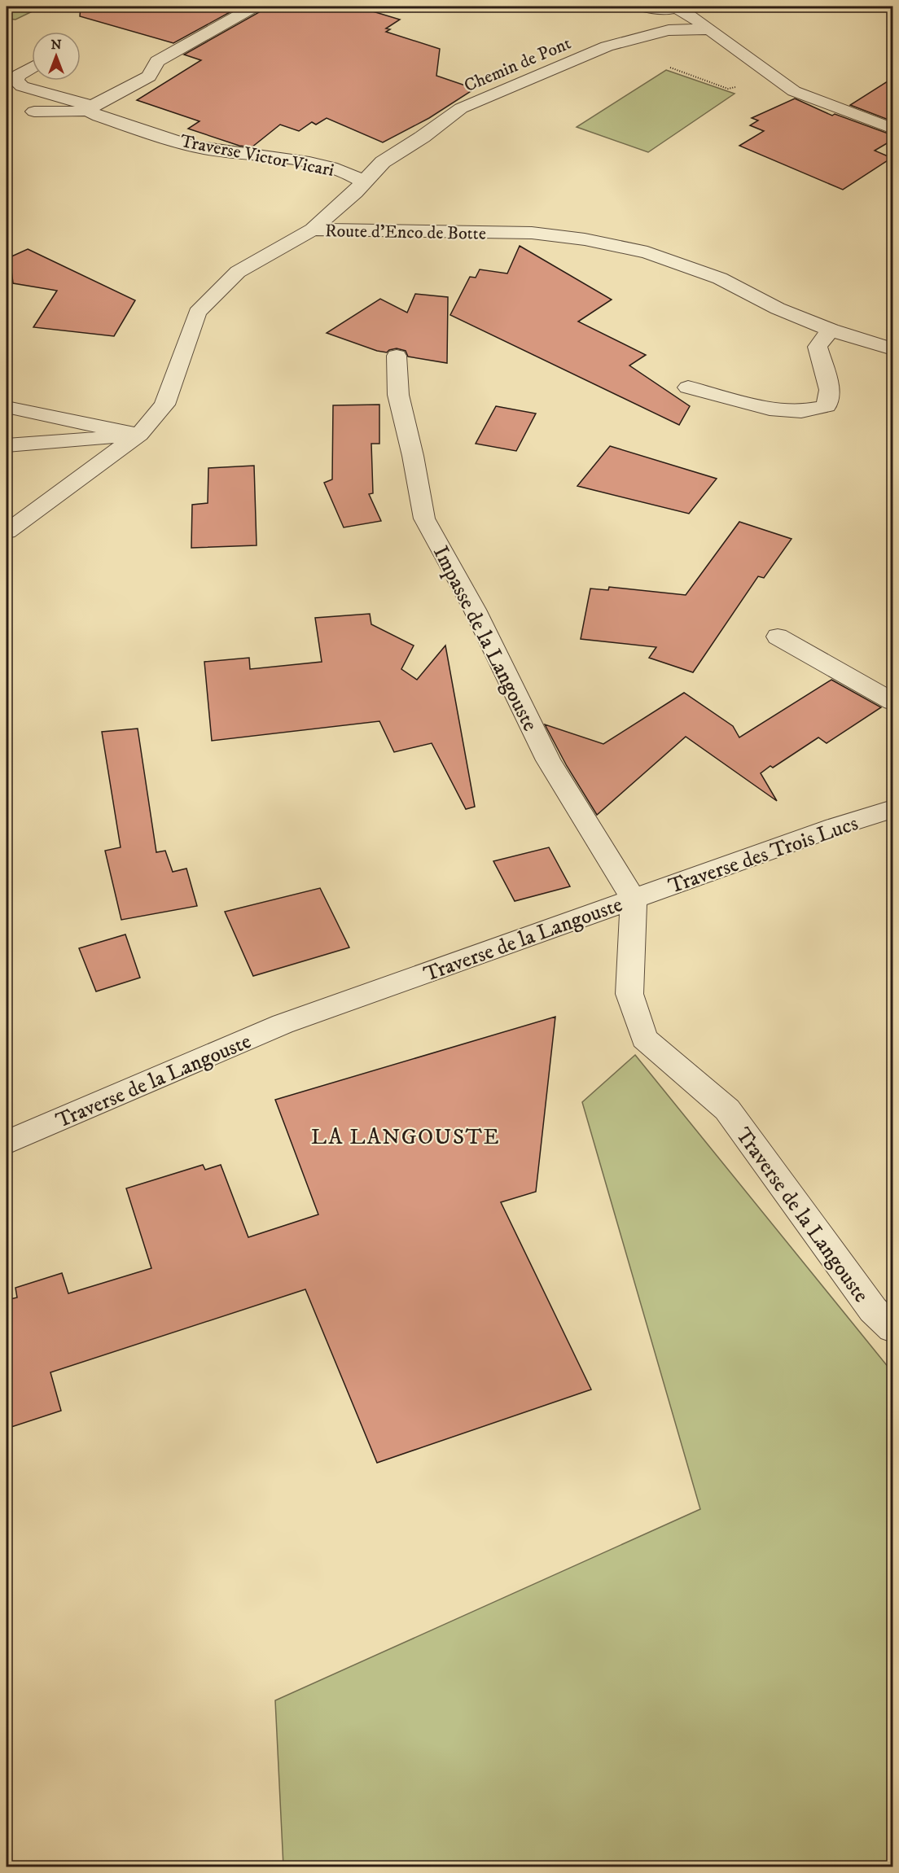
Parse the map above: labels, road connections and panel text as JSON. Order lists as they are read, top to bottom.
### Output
{
  "streets": {
    "street": [
      "Chemin de Pont",
      "Traverse Victor Vicari",
      "Route d'Enco de Botte",
      "Impasse de la Langouste",
      "Traverse des Trois Lucs",
      "Traverse de la Langouste"
    ]
  },
  "crossings": [
    ["Chemin de Pont", "Traverse Victor Vicari"],
    ["Traverse Victor Vicari", "Route d'Enco de Botte"],
    ["Impasse de la Langouste", "Traverse des Trois Lucs"],
    ["Impasse de la Langouste", "Traverse de la Langouste"],
    ["Traverse des Trois Lucs", "Traverse de la Langouste"]
  ],
  "districts": ["LA LANGOUSTE"],
  "north": "top"
}
